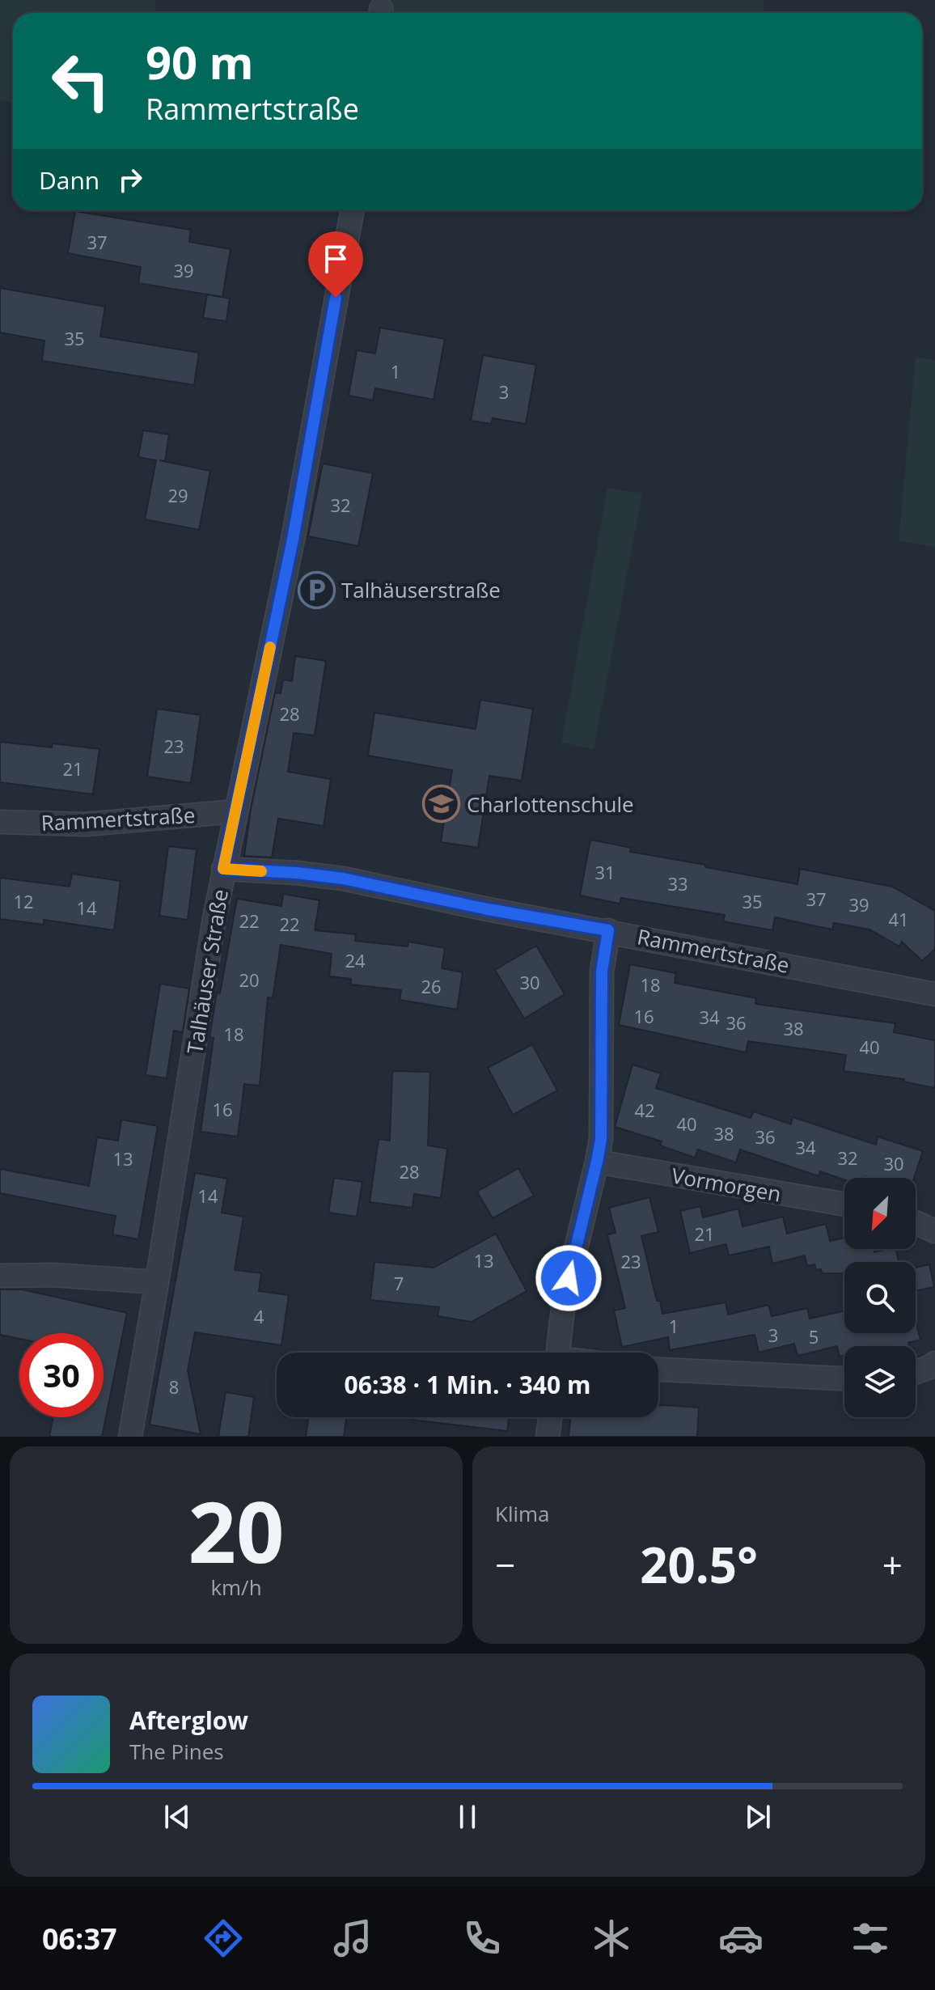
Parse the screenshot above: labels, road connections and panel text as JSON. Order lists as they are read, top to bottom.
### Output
{
  "streets": {
    "street": ["Rammertstraße", "Talhäuser Straße", "Vormorgen"]
  },
  "crossings": [
    ["Rammertstraße", "Talhäuser Straße"]
  ],
  "places": {
    "parking": ["Talhäuserstraße"],
    "school or university": ["Charlottenschule"]
  },
  "house_numbers": [
    "37",
    "39",
    "35",
    "1",
    "3",
    "29",
    "32",
    "28",
    "23",
    "21",
    "31",
    "33",
    "37",
    "12",
    "35",
    "39",
    "14",
    "41",
    "22",
    "22",
    "24",
    "20",
    "30",
    "18",
    "26",
    "16",
    "34",
    "36",
    "38",
    "18",
    "40",
    "16",
    "42",
    "40",
    "38",
    "36",
    "34",
    "32",
    "13",
    "30",
    "28",
    "14",
    "21",
    "13",
    "23",
    "7",
    "4",
    "1",
    "3",
    "5",
    "8"
  ],
  "north": "bottom left",
  "page": {
    "turn": ["90 m", "Rammertstraße"],
    "then": "Dann",
    "limit": "30",
    "trip": "06:38 · 1 Min. · 340 m",
    "tile": [
      ["20", "km/h"],
      "Klima"
    ],
    "heat": ["−", "20.5°", "+"],
    "song": ["Afterglow", "The Pines"],
    "tabs": "06:37"
  }
}
